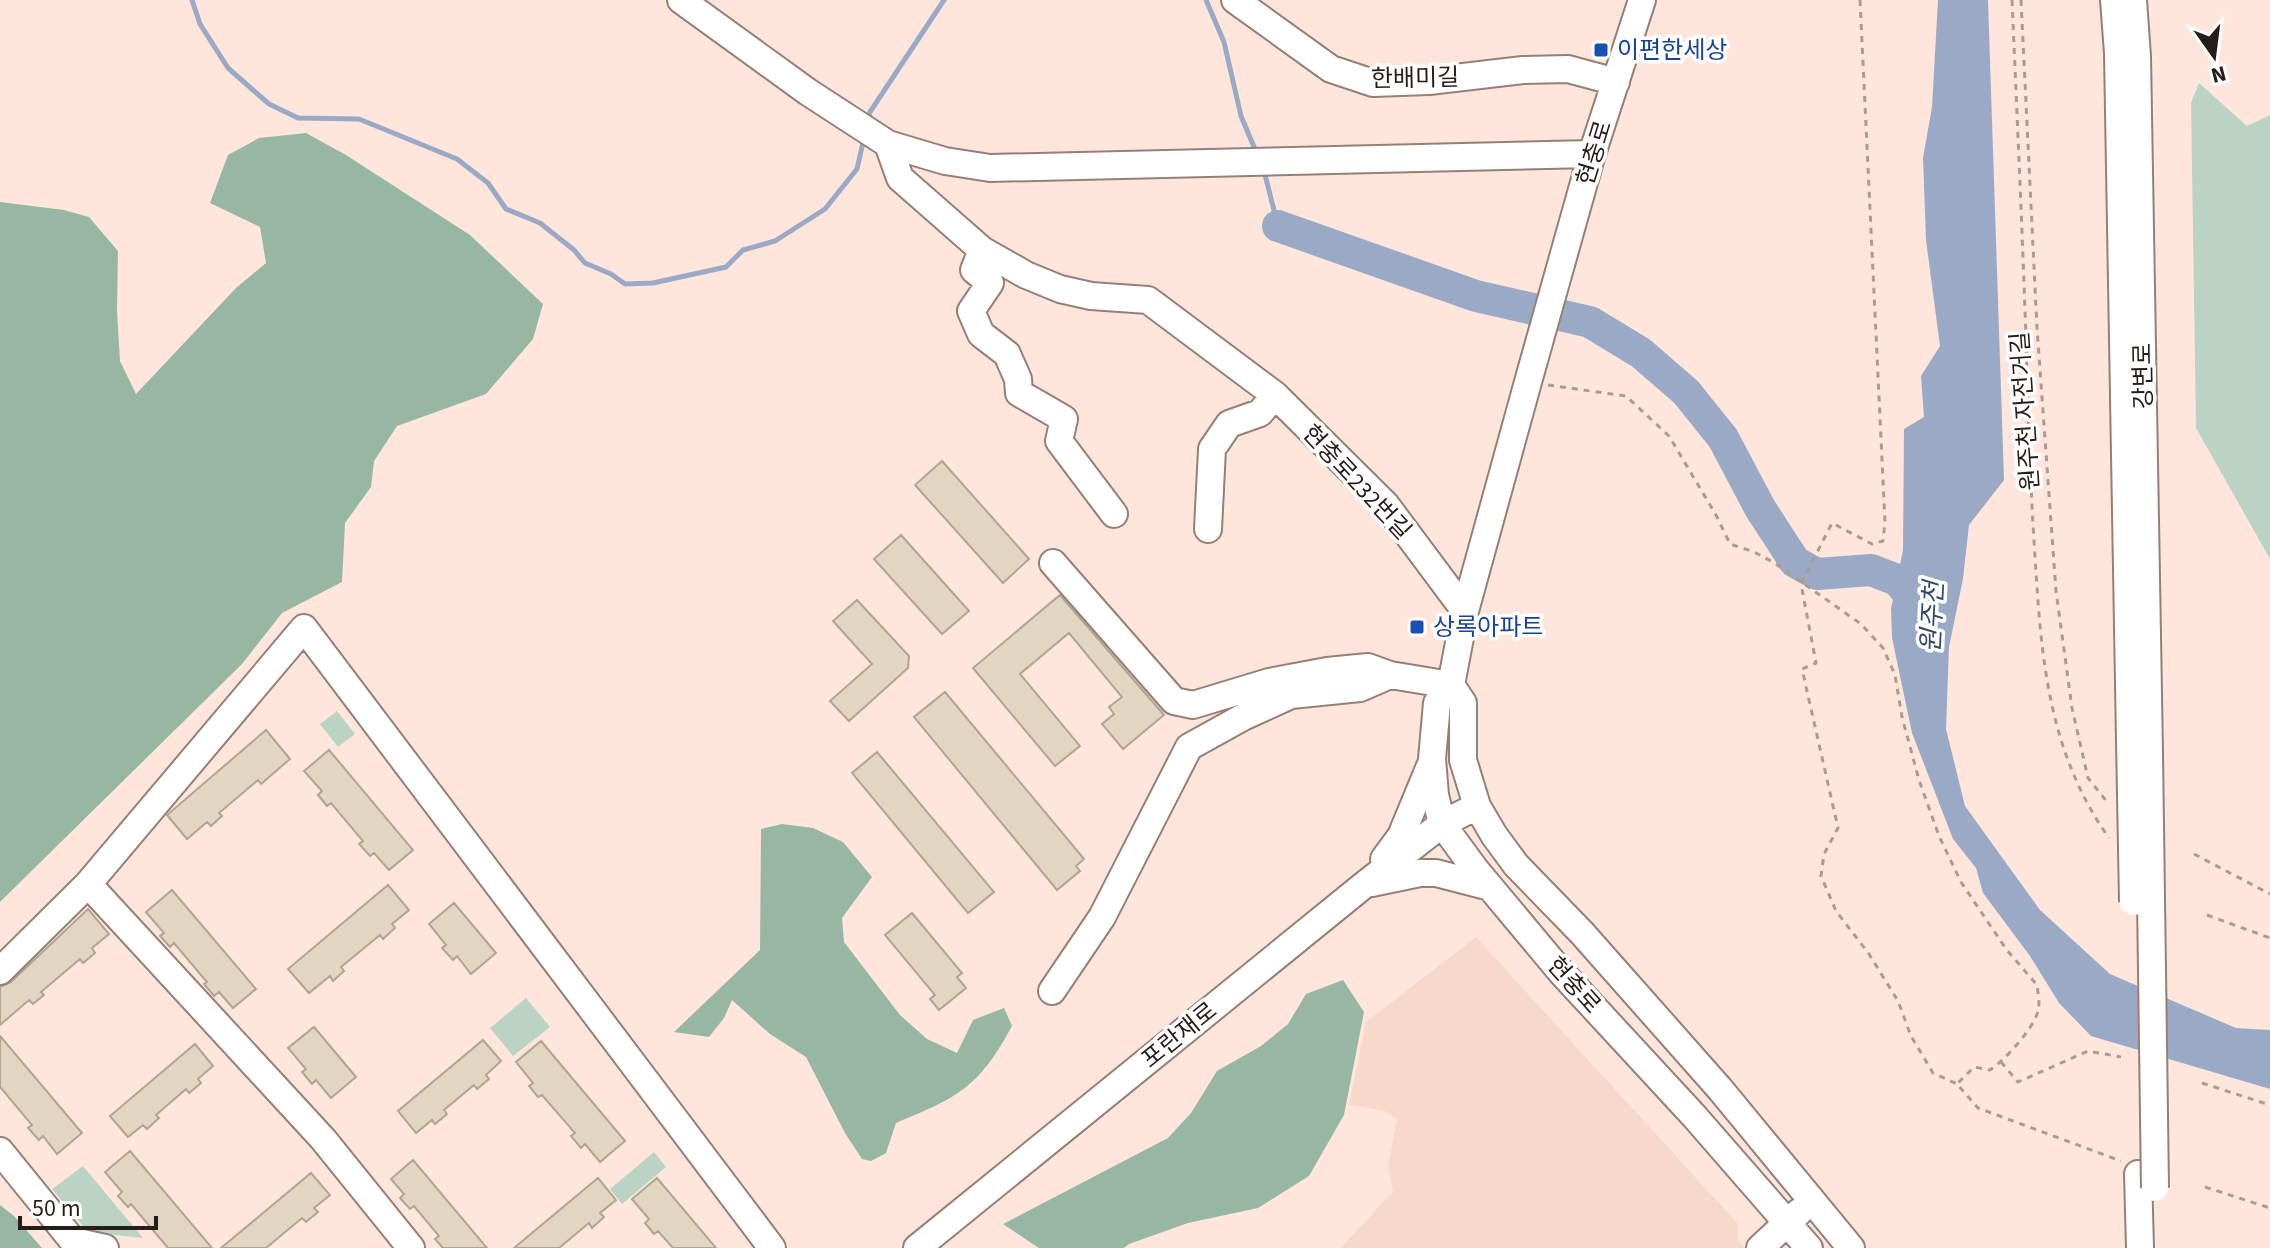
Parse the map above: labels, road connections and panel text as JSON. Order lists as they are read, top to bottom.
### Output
{
  "streets": {
    "street": [
      "한배미길",
      "현충로",
      "강변로",
      "현충로232번길",
      "포란재로"
    ],
    "path": ["원주천 자전거길"]
  },
  "crossings": [
    ["한배미길", "현충로"],
    ["현충로", "현충로232번길"],
    ["현충로", "포란재로"]
  ],
  "water": ["원주천"],
  "places": {
    "transit": ["이편한세상", "상록아파트"]
  },
  "scale_bar": "50 m",
  "north": "bottom"
}
